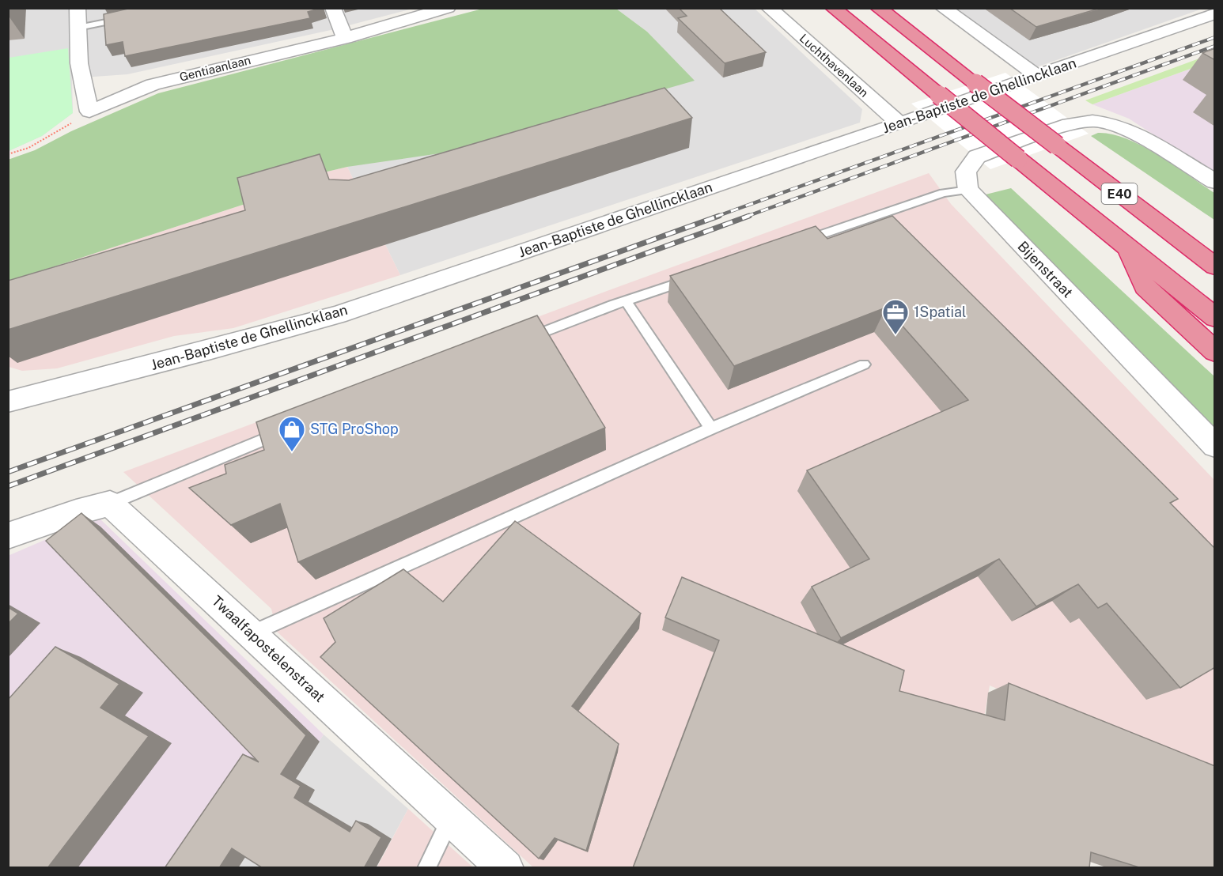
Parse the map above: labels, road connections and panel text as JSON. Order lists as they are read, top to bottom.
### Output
{
  "streets": {
    "highway": ["E40"],
    "street": [
      "Luchthavenlaan",
      "Gentiaanlaan",
      "Jean-Baptiste de Ghellincklaan",
      "Bijenstraat",
      "Twaalfapostelenstraat"
    ]
  },
  "crossings": [
    ["Luchthavenlaan", "Jean-Baptiste de Ghellincklaan"]
  ],
  "places": {
    "office": ["1Spatial"],
    "shop": ["STG ProShop"]
  }
}
